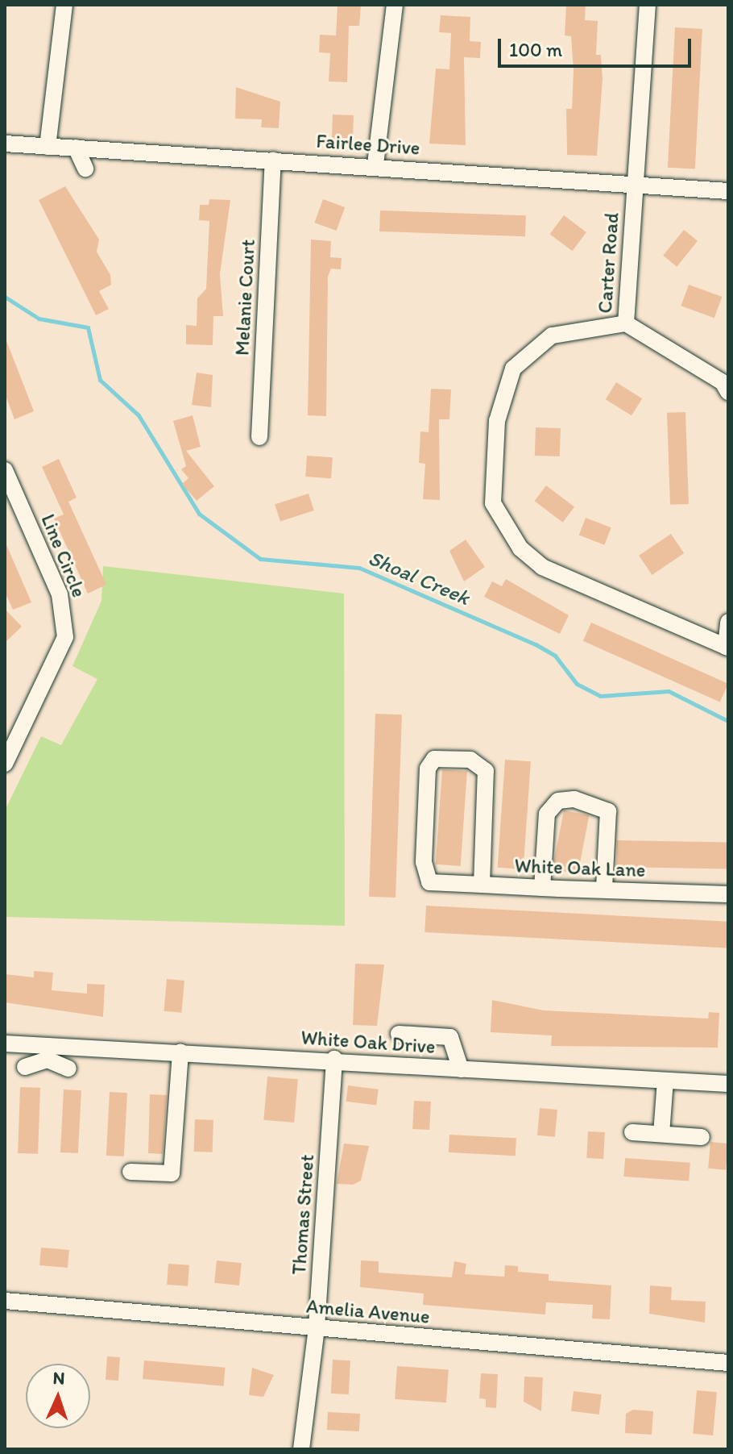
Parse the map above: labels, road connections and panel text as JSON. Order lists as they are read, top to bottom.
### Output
{
  "streets": {
    "street": [
      "Fairlee Drive",
      "Carter Road",
      "Melanie Court",
      "Line Circle",
      "White Oak Lane",
      "White Oak Drive",
      "Thomas Street",
      "Amelia Avenue"
    ]
  },
  "crossings": [
    ["Fairlee Drive", "Carter Road"],
    ["Fairlee Drive", "Melanie Court"],
    ["White Oak Drive", "Thomas Street"],
    ["Thomas Street", "Amelia Avenue"]
  ],
  "water": ["Shoal Creek"],
  "scale_bar": "100 m",
  "north": "top"
}
